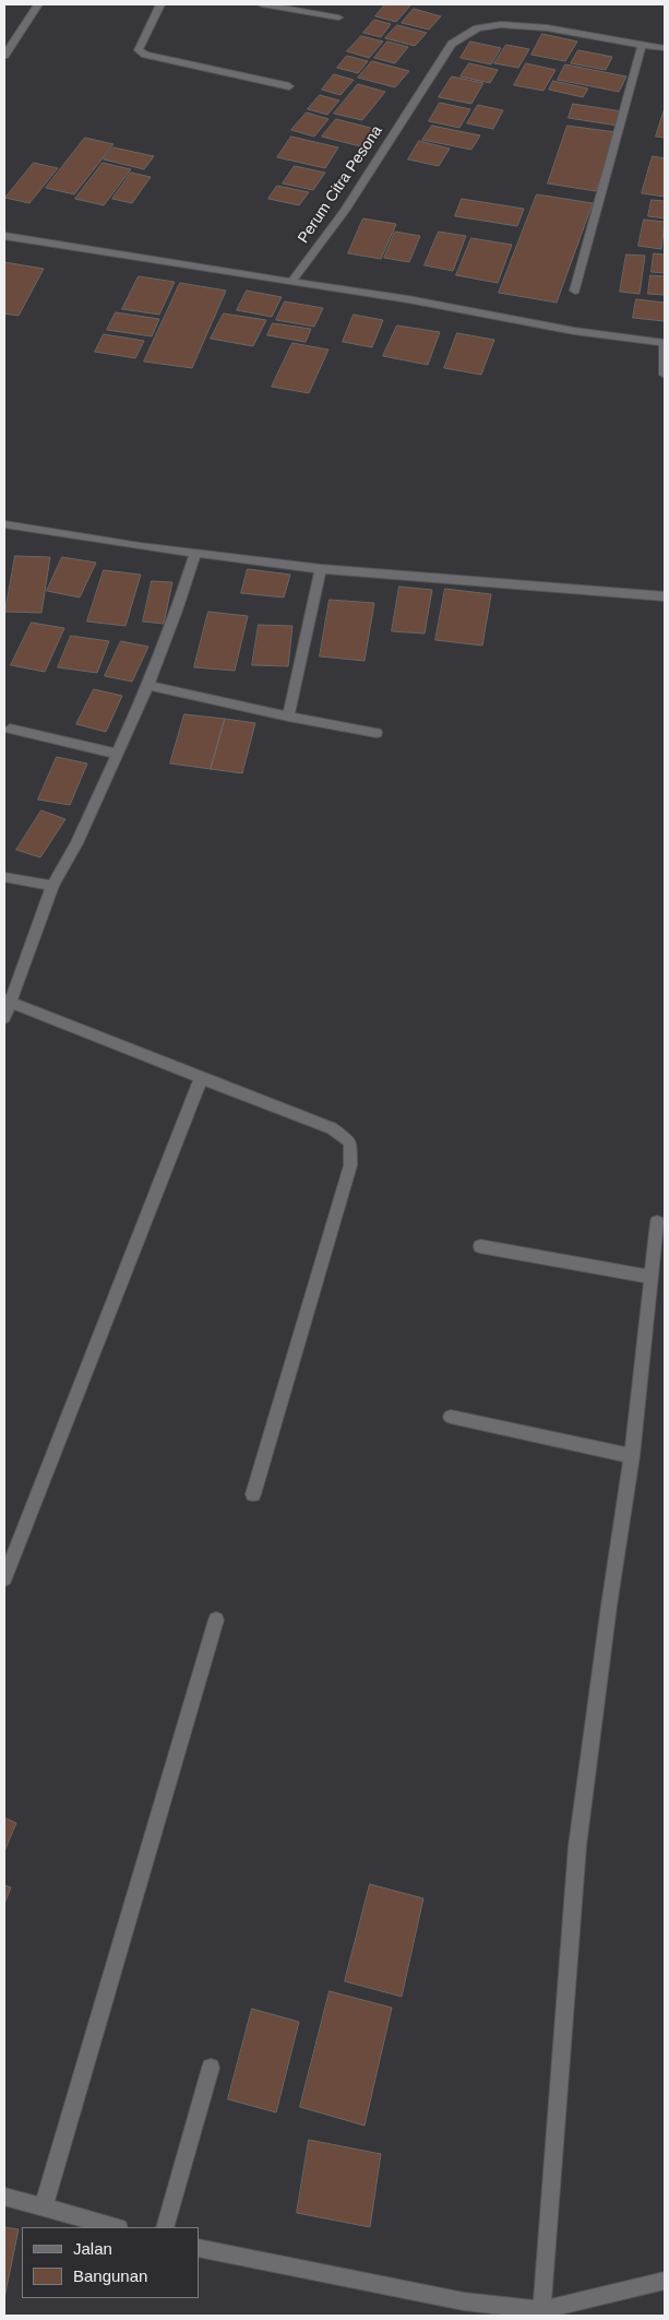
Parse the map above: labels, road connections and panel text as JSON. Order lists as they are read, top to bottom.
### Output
{
  "streets": {
    "street": ["Perum Citra Pesona"]
  },
  "legend": ["Jalan", "Bangunan"]
}
